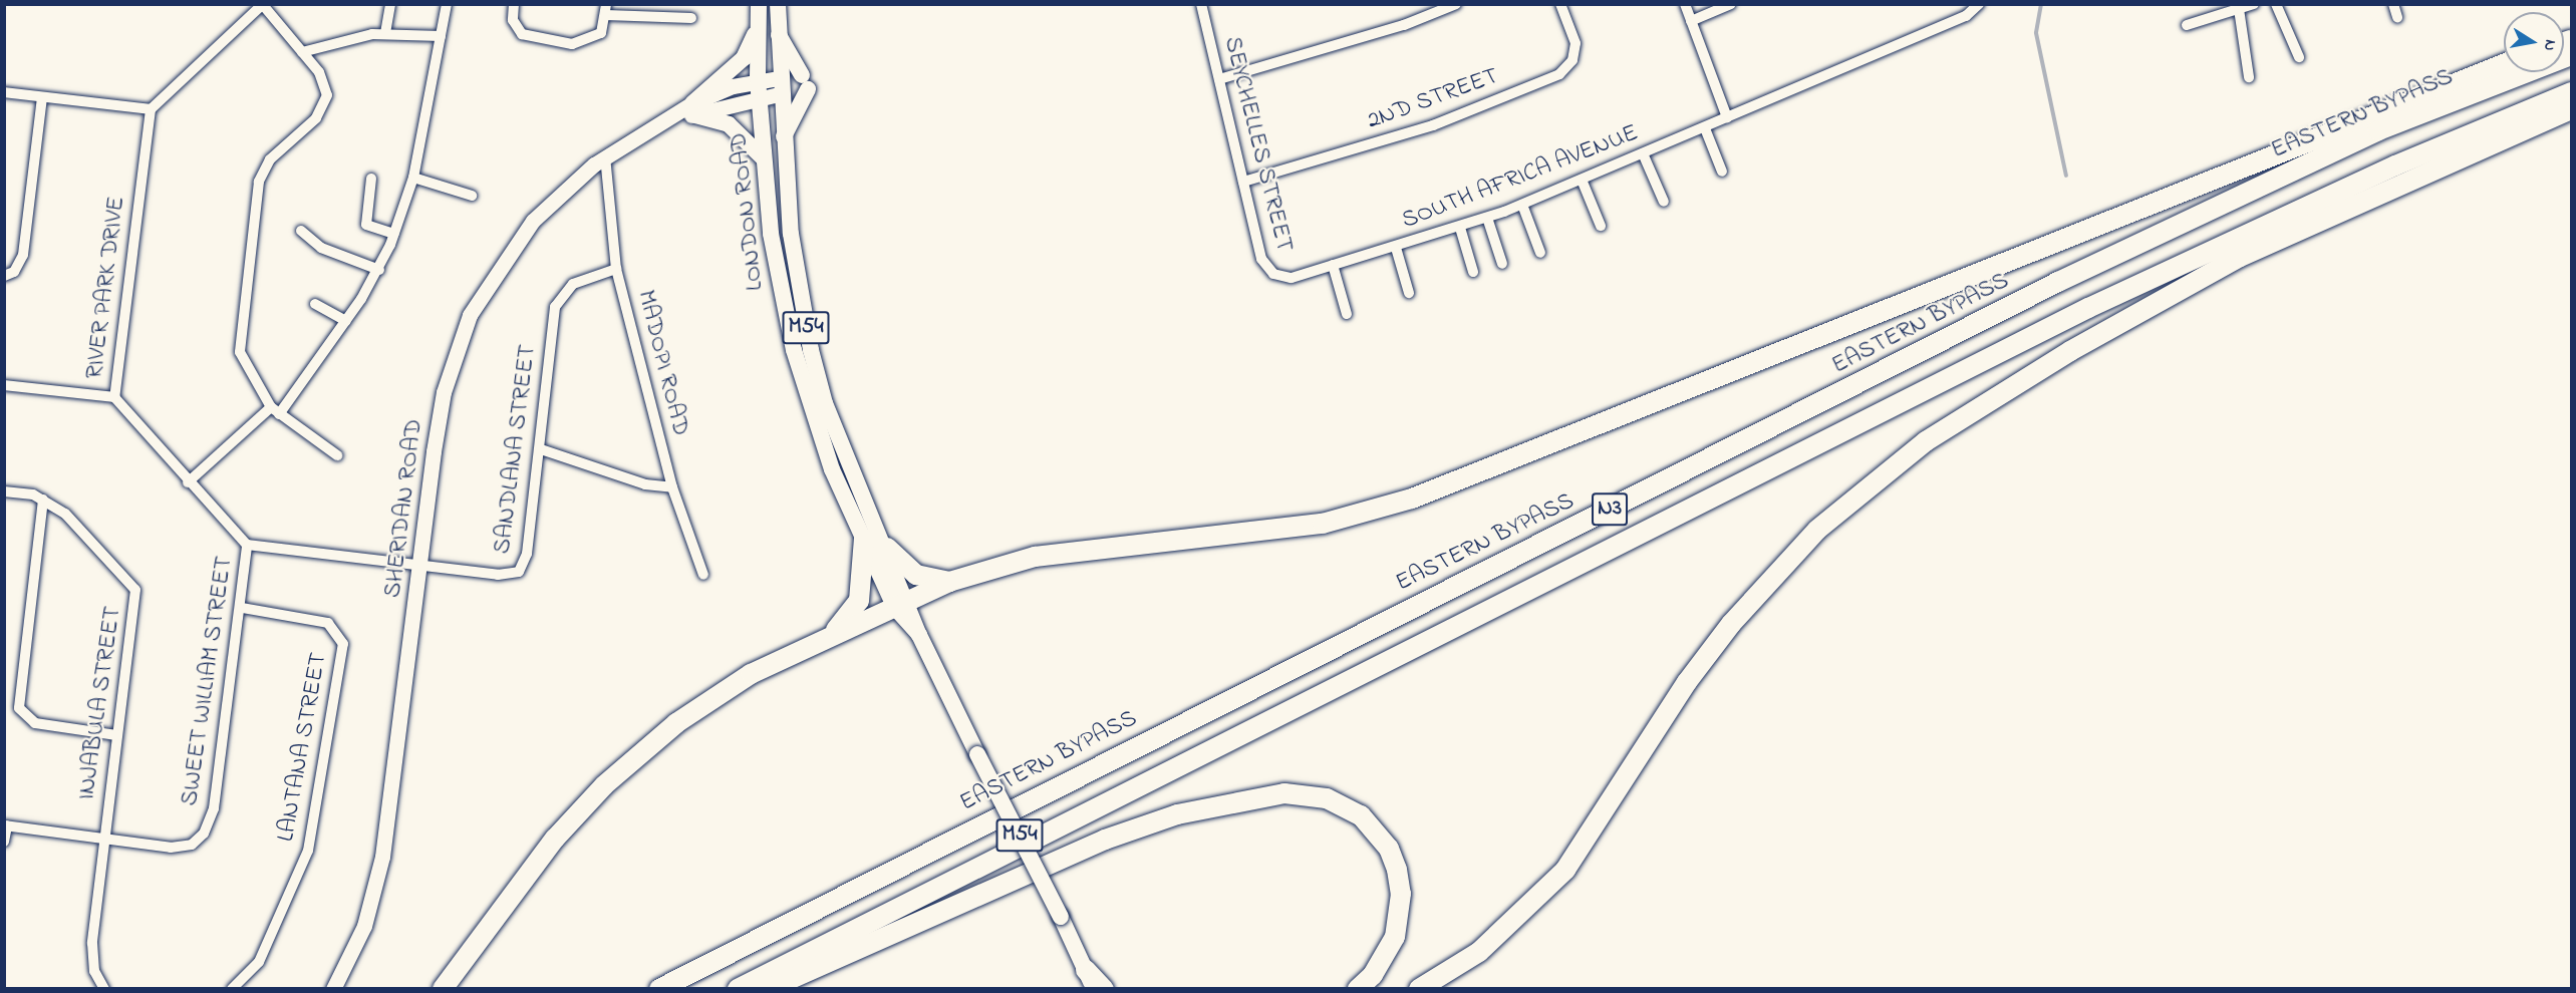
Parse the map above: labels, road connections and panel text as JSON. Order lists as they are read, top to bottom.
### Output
{
  "streets": {
    "highway": ["EASTERN BYPASS", "N3"],
    "main road": ["LONDON ROAD", "M54"],
    "street": [
      "2ND STREET",
      "SEYCHELLES STREET",
      "SOUTH AFRICA AVENUE",
      "RIVER PARK DRIVE",
      "MADOPI ROAD",
      "SANDLANA STREET",
      "SHERIDAN ROAD",
      "SWEET WILLIAM STREET",
      "INJABULA STREET",
      "LANTANA STREET"
    ]
  },
  "crossings": [
    ["2ND STREET", "SEYCHELLES STREET"],
    ["SEYCHELLES STREET", "SOUTH AFRICA AVENUE"],
    ["LONDON ROAD", "M54"],
    ["LONDON ROAD", "SHERIDAN ROAD"],
    ["RIVER PARK DRIVE", "SWEET WILLIAM STREET"],
    ["MADOPI ROAD", "SANDLANA STREET"],
    ["MADOPI ROAD", "SHERIDAN ROAD"],
    ["SANDLANA STREET", "SHERIDAN ROAD"],
    ["SWEET WILLIAM STREET", "INJABULA STREET"],
    ["SWEET WILLIAM STREET", "LANTANA STREET"]
  ],
  "north": "right"
}
